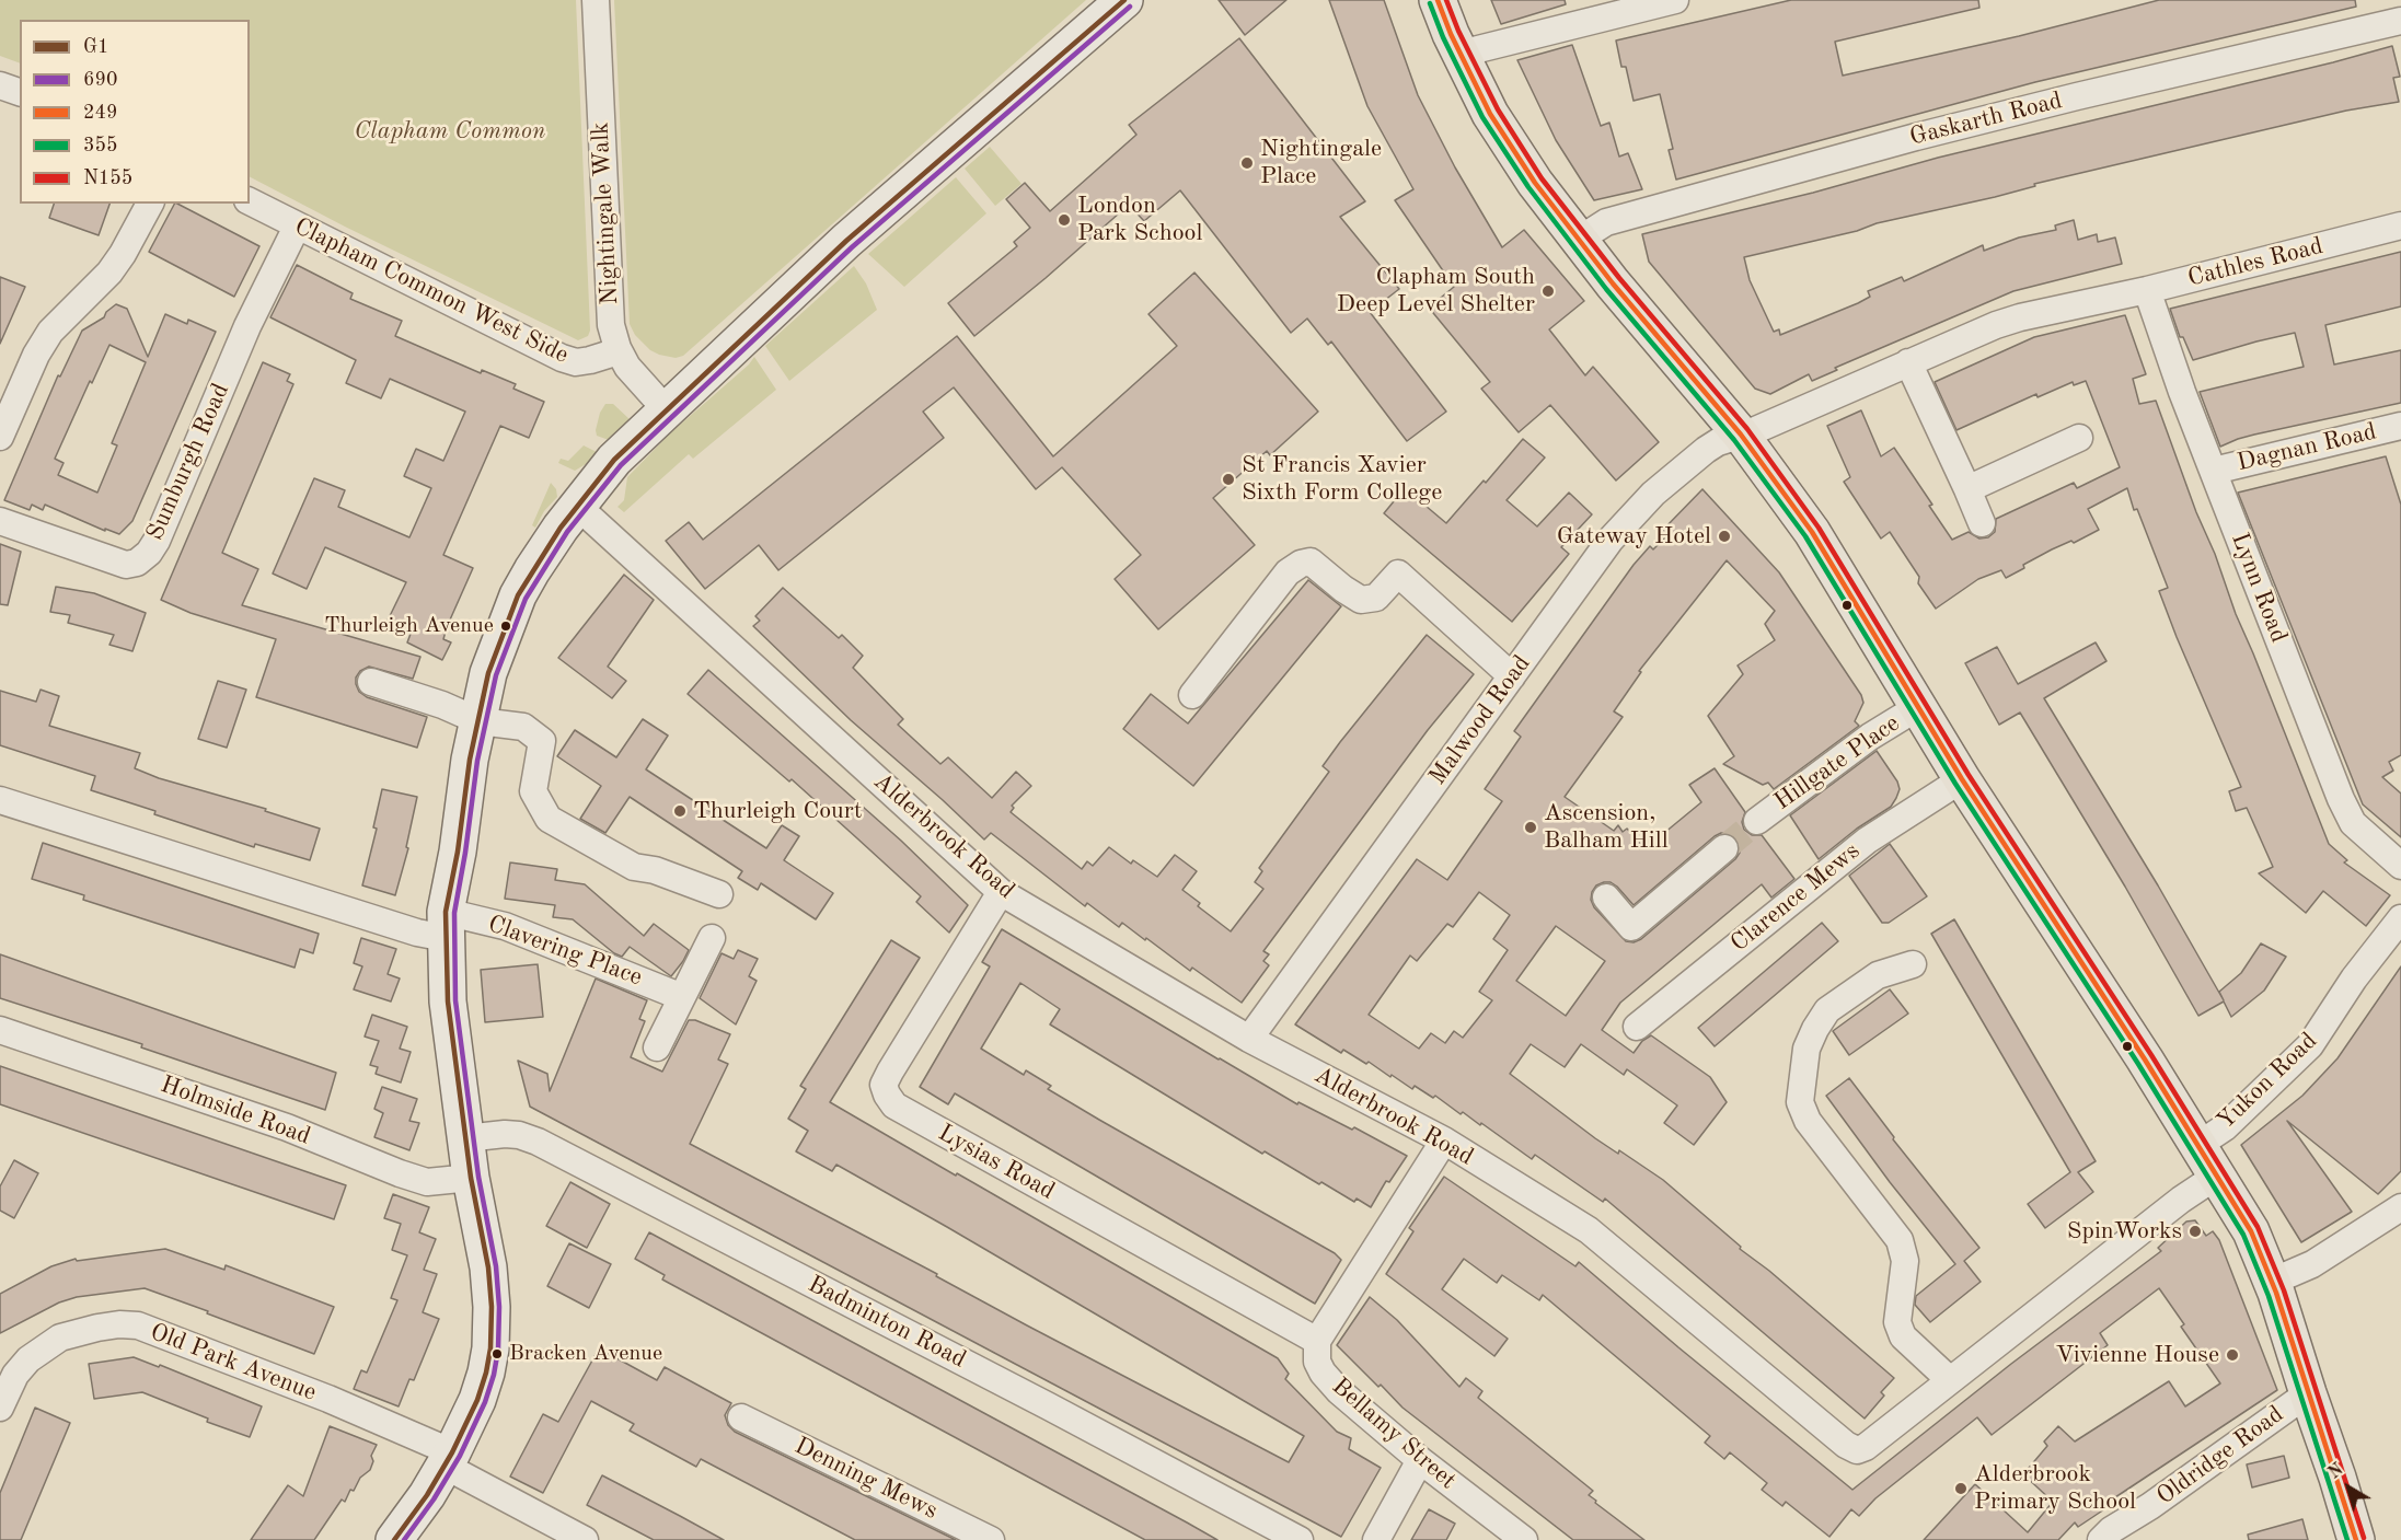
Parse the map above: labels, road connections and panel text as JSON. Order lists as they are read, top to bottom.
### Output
{
  "streets": {
    "street": [
      "Gaskarth Road",
      "Nightingale Walk",
      "Cathles Road",
      "Clapham Common West Side",
      "Dagnan Road",
      "Sumburgh Road",
      "Lynn Road",
      "Malwood Road",
      "Hillgate Place",
      "Alderbrook Road",
      "Clarence Mews",
      "Clavering Place",
      "Yukon Road",
      "Holmside Road",
      "Lysias Road",
      "Badminton Road",
      "Old Park Avenue",
      "Bellamy Street",
      "Oldridge Road",
      "Denning Mews"
    ]
  },
  "crossings": [
    ["Nightingale Walk", "Clapham Common West Side"],
    ["Cathles Road", "Lynn Road"],
    ["Cathles Road", "Malwood Road"],
    ["Clapham Common West Side", "Sumburgh Road"],
    ["Dagnan Road", "Lynn Road"],
    ["Malwood Road", "Alderbrook Road"],
    ["Alderbrook Road", "Lysias Road"],
    ["Lysias Road", "Bellamy Street"]
  ],
  "parks": ["Clapham Common"],
  "places": [
    "Nightingale Place",
    "London Park School",
    "Clapham South Deep Level Shelter",
    "St Francis Xavier Sixth Form College",
    "Gateway Hotel",
    "Thurleigh Avenue",
    "Thurleigh Court",
    "Ascension, Balham Hill",
    "SpinWorks",
    "Bracken Avenue",
    "Vivienne House",
    "Alderbrook Primary School"
  ],
  "lines": [
    "transit line G1",
    "transit line 249",
    "transit line N155",
    "transit line 355",
    "transit line 690"
  ],
  "legend": [
    "G1",
    "690",
    "249",
    "355",
    "N155"
  ],
  "north": "top left"
}
